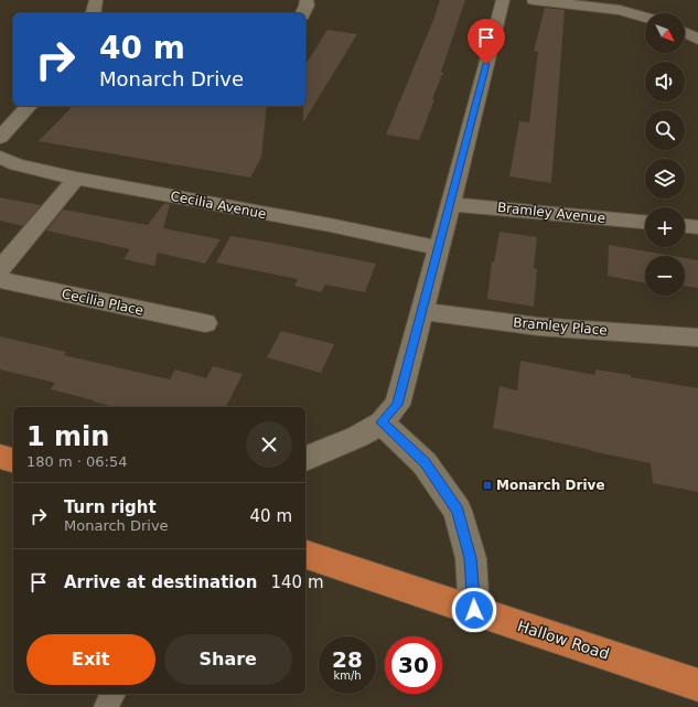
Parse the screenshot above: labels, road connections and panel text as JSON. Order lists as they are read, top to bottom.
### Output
{
  "streets": {
    "main road": ["Hallow Road"],
    "street": [
      "Cecilia Avenue",
      "Bramley Avenue",
      "Cecilia Place",
      "Bramley Place"
    ]
  },
  "places": {
    "transit": ["Monarch Drive"]
  },
  "north": "bottom right",
  "page": {
    "map_buttons": ["+", "−"],
    "turn": ["40 m", "Monarch Drive"],
    "heading": ["1 min", "180 m · 06:54"],
    "list": [
      {
        "name": "Turn right",
        "note": "Monarch Drive",
        "value": "40 m"
      },
      {
        "name": "Arrive at destination",
        "value": "140 m"
      }
    ],
    "buttons": ["Exit", "Share"],
    "speed": "28 km/h",
    "limit": "30"
  }
}
